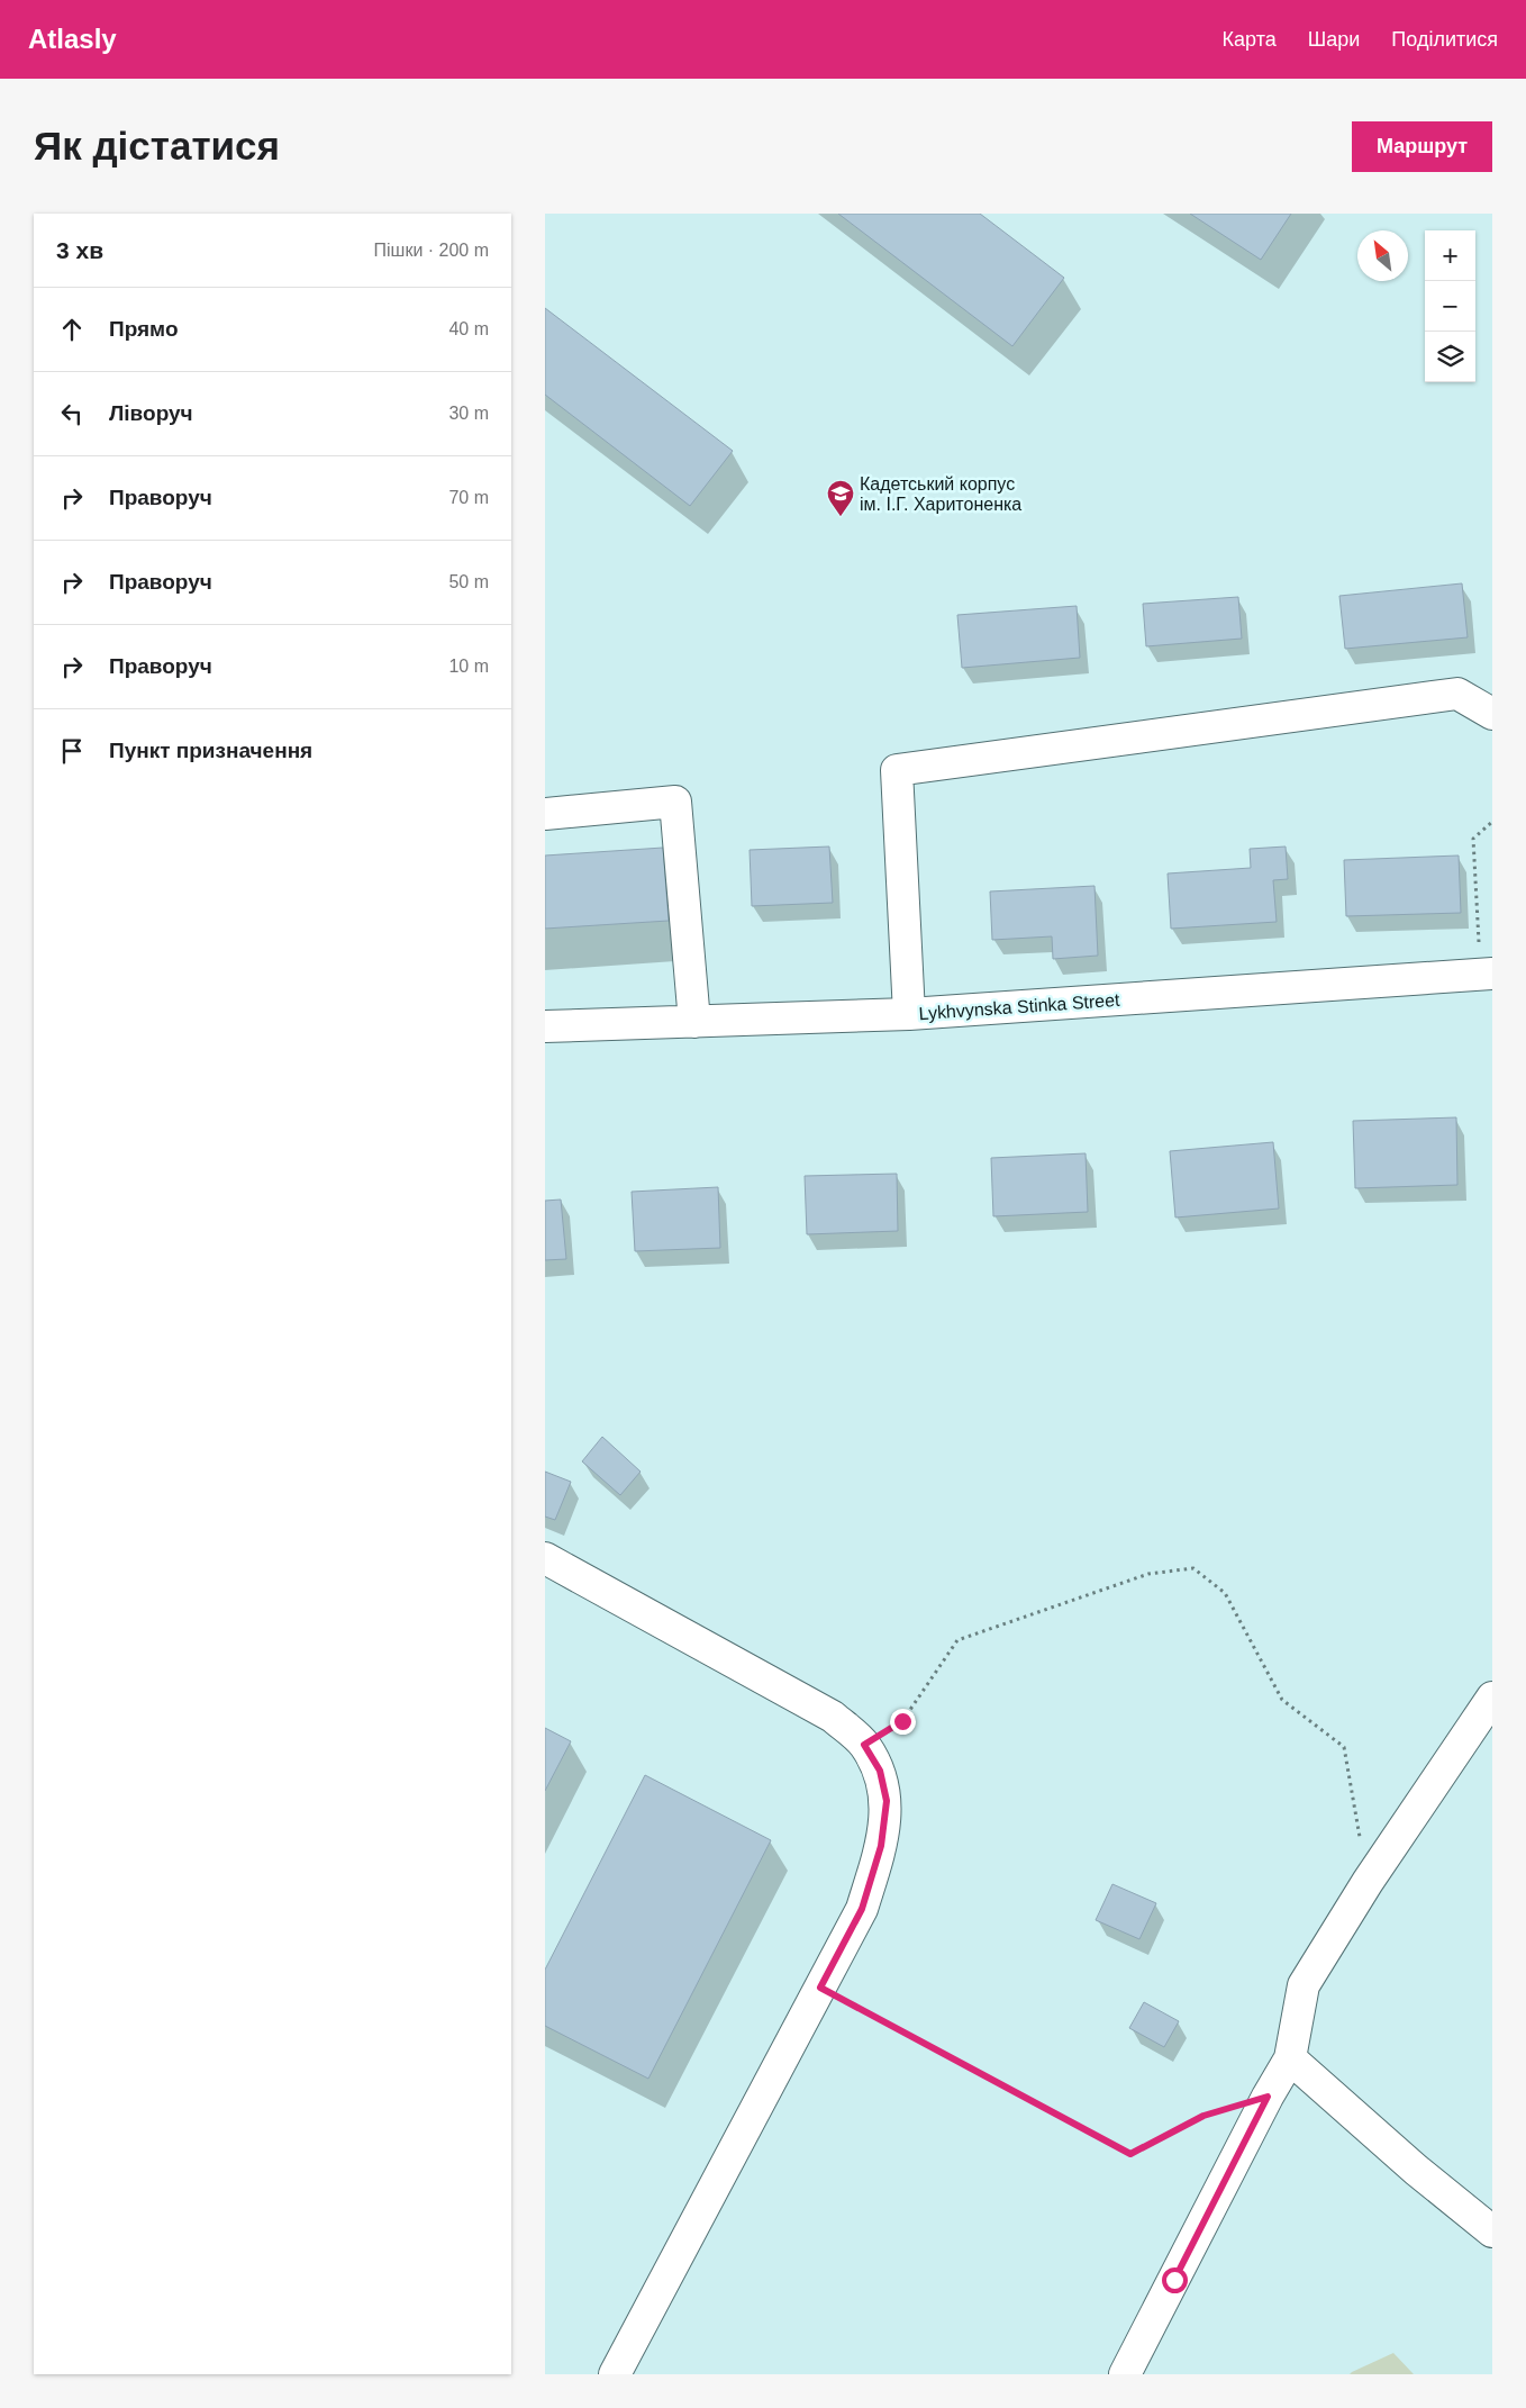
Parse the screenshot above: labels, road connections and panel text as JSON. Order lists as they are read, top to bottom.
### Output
{
  "streets": {
    "street": ["Lykhvynska Stinka Street"]
  },
  "places": {
    "school or university": ["Кадетський корпус ім. І.Г. Харитоненка"]
  },
  "north": "top left",
  "page": {
    "header": "Atlasly",
    "nav": ["Карта", "Шари", "Поділитися"],
    "buttons": "Маршрут",
    "title": "Як дістатися",
    "heading": ["3 хв", "Пішки · 200 m"],
    "map_buttons": ["+", "−"],
    "list": [
      ["Прямо", "40 m"],
      ["Ліворуч", "30 m"],
      ["Праворуч", "70 m"],
      ["Праворуч", "50 m"],
      ["Праворуч", "10 m"],
      "Пункт призначення"
    ]
  }
}
